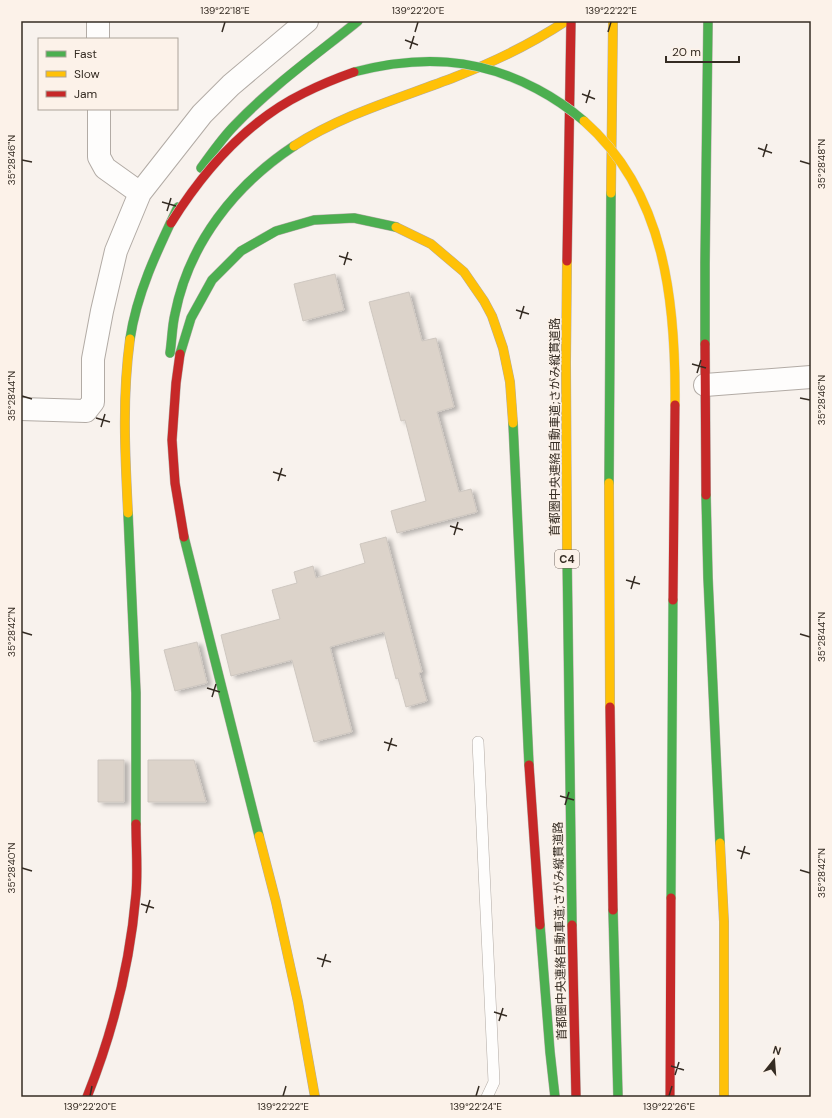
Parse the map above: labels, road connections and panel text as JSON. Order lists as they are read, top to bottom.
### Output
{
  "streets": {
    "main road": ["首都圏中央連絡自動車道;さがみ縦貫道路", "C4"]
  },
  "legend": ["Fast", "Slow", "Jam"],
  "scale_bar": "20 m",
  "north": "top",
  "coordinates": [
    "139°22'18\"E",
    "139°22'20\"E",
    "139°22'22\"E",
    "35°28'46\"N",
    "35°28'48\"N",
    "35°28'44\"N",
    "35°28'42\"N",
    "35°28'40\"N",
    "139°22'24\"E",
    "139°22'26\"E"
  ]
}
